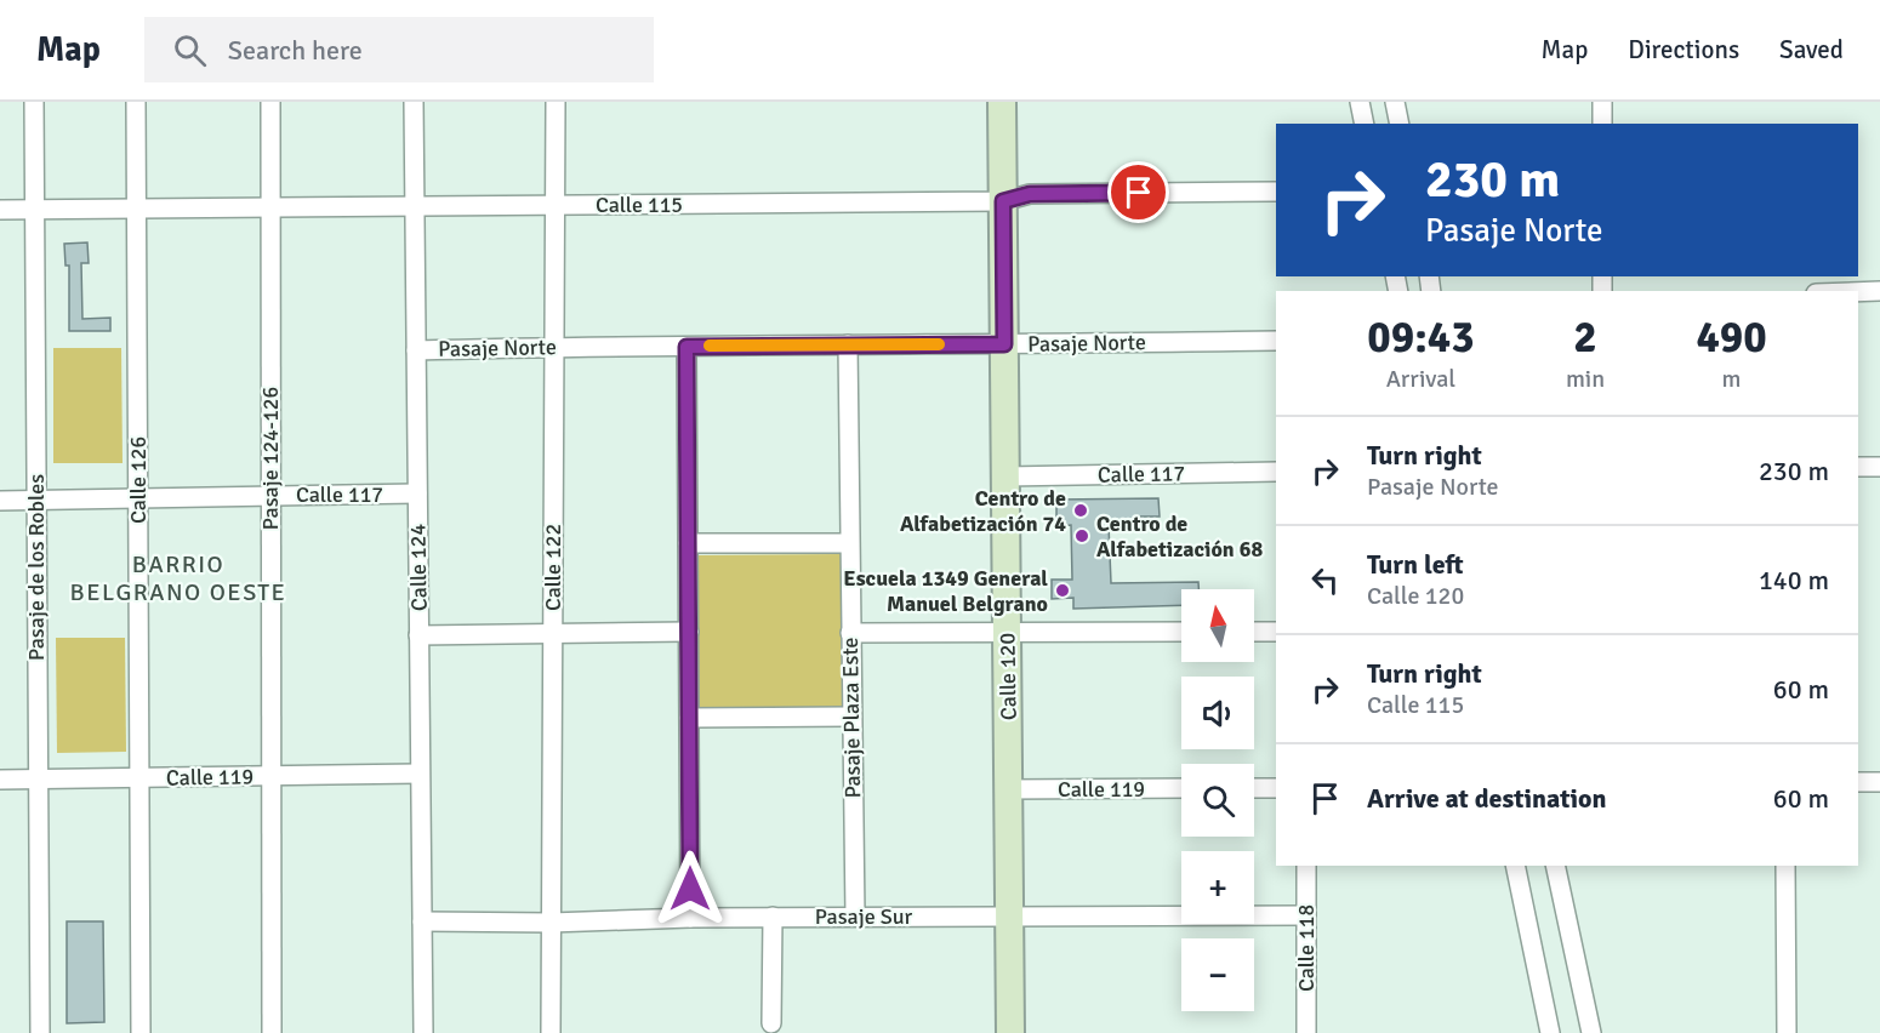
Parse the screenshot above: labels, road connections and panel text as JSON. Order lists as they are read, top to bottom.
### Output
{
  "streets": {
    "street": [
      "Calle 115",
      "Pasaje Norte",
      "Pasaje 124-126",
      "Calle 117",
      "Calle 126",
      "Pasaje de los Robles",
      "Calle 124",
      "Calle 122",
      "Calle 120",
      "Pasaje Plaza Este",
      "Calle 119",
      "Pasaje Sur",
      "Calle 118"
    ]
  },
  "crossings": [
    ["Calle 115", "Pasaje 124-126"],
    ["Calle 115", "Calle 126"],
    ["Calle 115", "Pasaje de los Robles"],
    ["Calle 115", "Calle 124"],
    ["Calle 115", "Calle 122"],
    ["Calle 115", "Calle 120"],
    ["Pasaje Norte", "Calle 124"],
    ["Pasaje Norte", "Calle 122"],
    ["Pasaje Norte", "Calle 120"],
    ["Pasaje Norte", "Pasaje Plaza Este"],
    ["Pasaje 124-126", "Calle 117"],
    ["Pasaje 124-126", "Calle 119"],
    ["Calle 117", "Calle 126"],
    ["Calle 117", "Pasaje de los Robles"],
    ["Calle 117", "Calle 124"],
    ["Calle 117", "Calle 120"],
    ["Calle 126", "Calle 119"],
    ["Pasaje de los Robles", "Calle 119"],
    ["Calle 124", "Calle 119"],
    ["Calle 124", "Pasaje Sur"],
    ["Calle 122", "Pasaje Sur"],
    ["Calle 120", "Calle 119"],
    ["Calle 120", "Pasaje Sur"],
    ["Pasaje Plaza Este", "Pasaje Sur"],
    ["Pasaje Sur", "Calle 118"]
  ],
  "districts": ["BARRIO BELGRANO OESTE"],
  "places": ["Centro de Alfabetización 74", "Centro de Alfabetización 68", "Escuela 1349 General Manuel Belgrano"],
  "north": "top",
  "page": {
    "header": "Map",
    "search": "Search here",
    "nav": ["Map", "Directions", "Saved"],
    "turn": ["230 m", "Pasaje Norte"],
    "eta": [
      "09:43",
      "Arrival",
      "2",
      "min",
      "490",
      "m"
    ],
    "list": [
      {
        "name": "Turn right",
        "note": "Pasaje Norte",
        "value": "230 m"
      },
      {
        "name": "Turn left",
        "note": "Calle 120",
        "value": "140 m"
      },
      {
        "name": "Turn right",
        "note": "Calle 115",
        "value": "60 m"
      },
      {
        "name": "Arrive at destination",
        "value": "60 m"
      }
    ],
    "map_buttons": ["+", "−"]
  }
}
